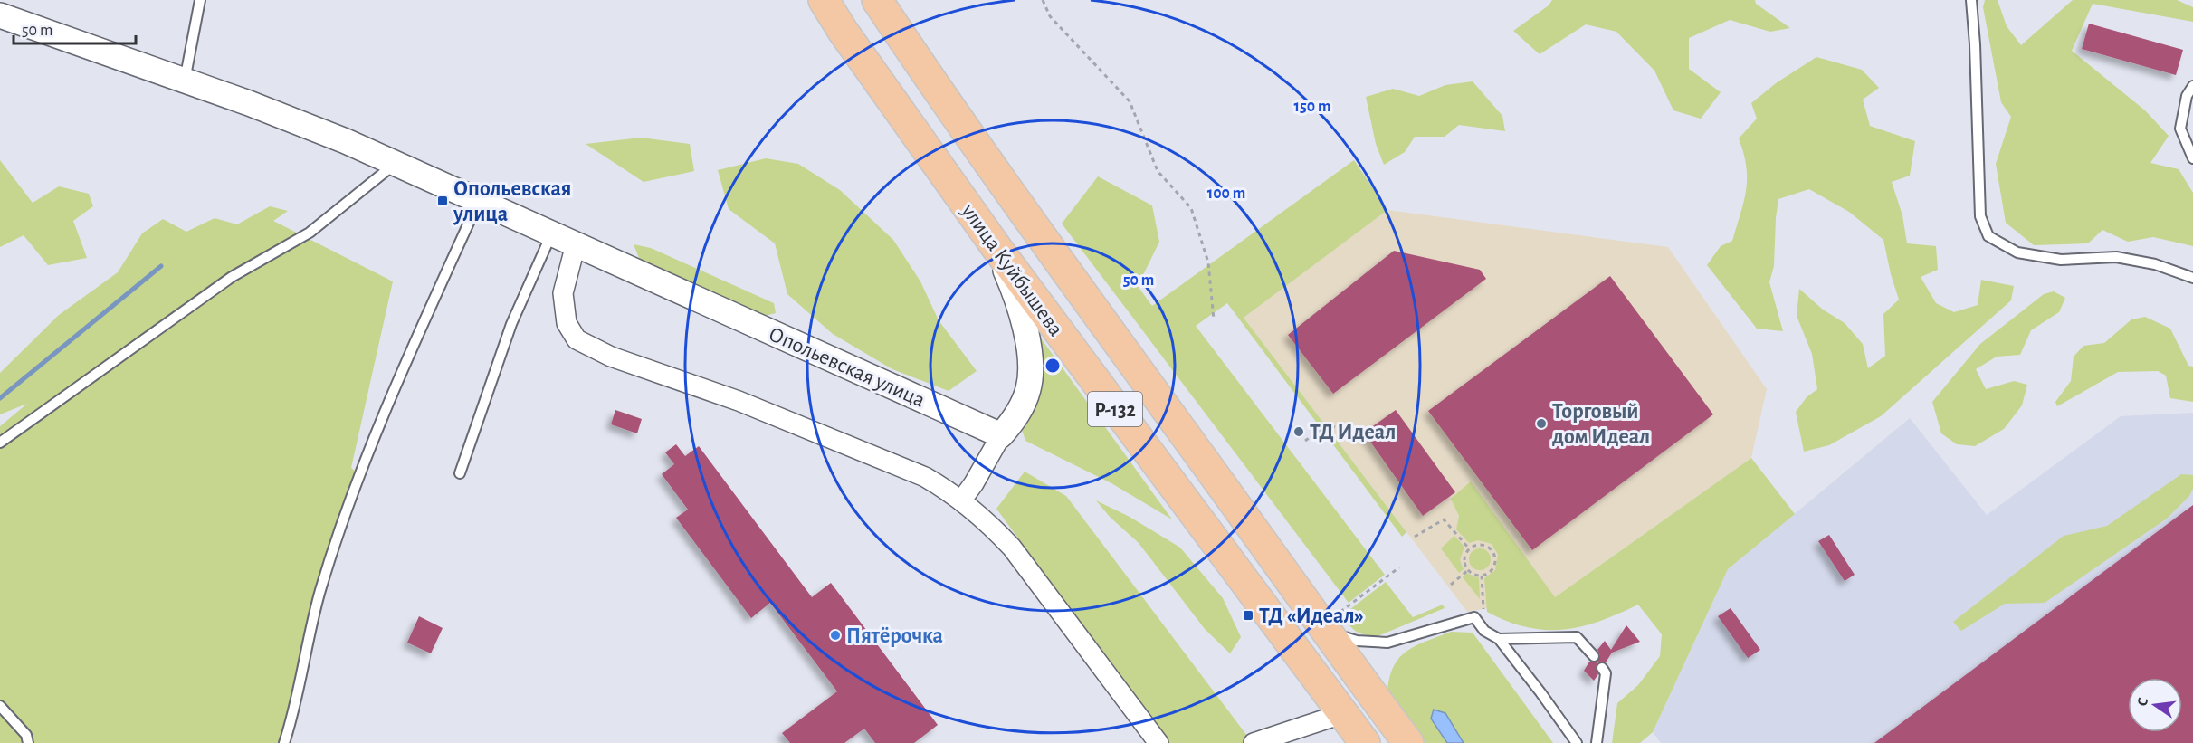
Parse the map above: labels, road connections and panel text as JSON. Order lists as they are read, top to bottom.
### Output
{
  "streets": {
    "highway": ["улица Куйбышева", "Р-132"],
    "street": ["Опольевская улица"]
  },
  "places": {
    "transit": ["Опольевская улица", "ТД «Идеал»"],
    "other": ["Торговый дом Идеал", "ТД Идеал", "Пятёрочка"]
  },
  "scale_bar": "50 m",
  "north": "left",
  "rings": ["150 m", "100 m", "50 m"]
}
